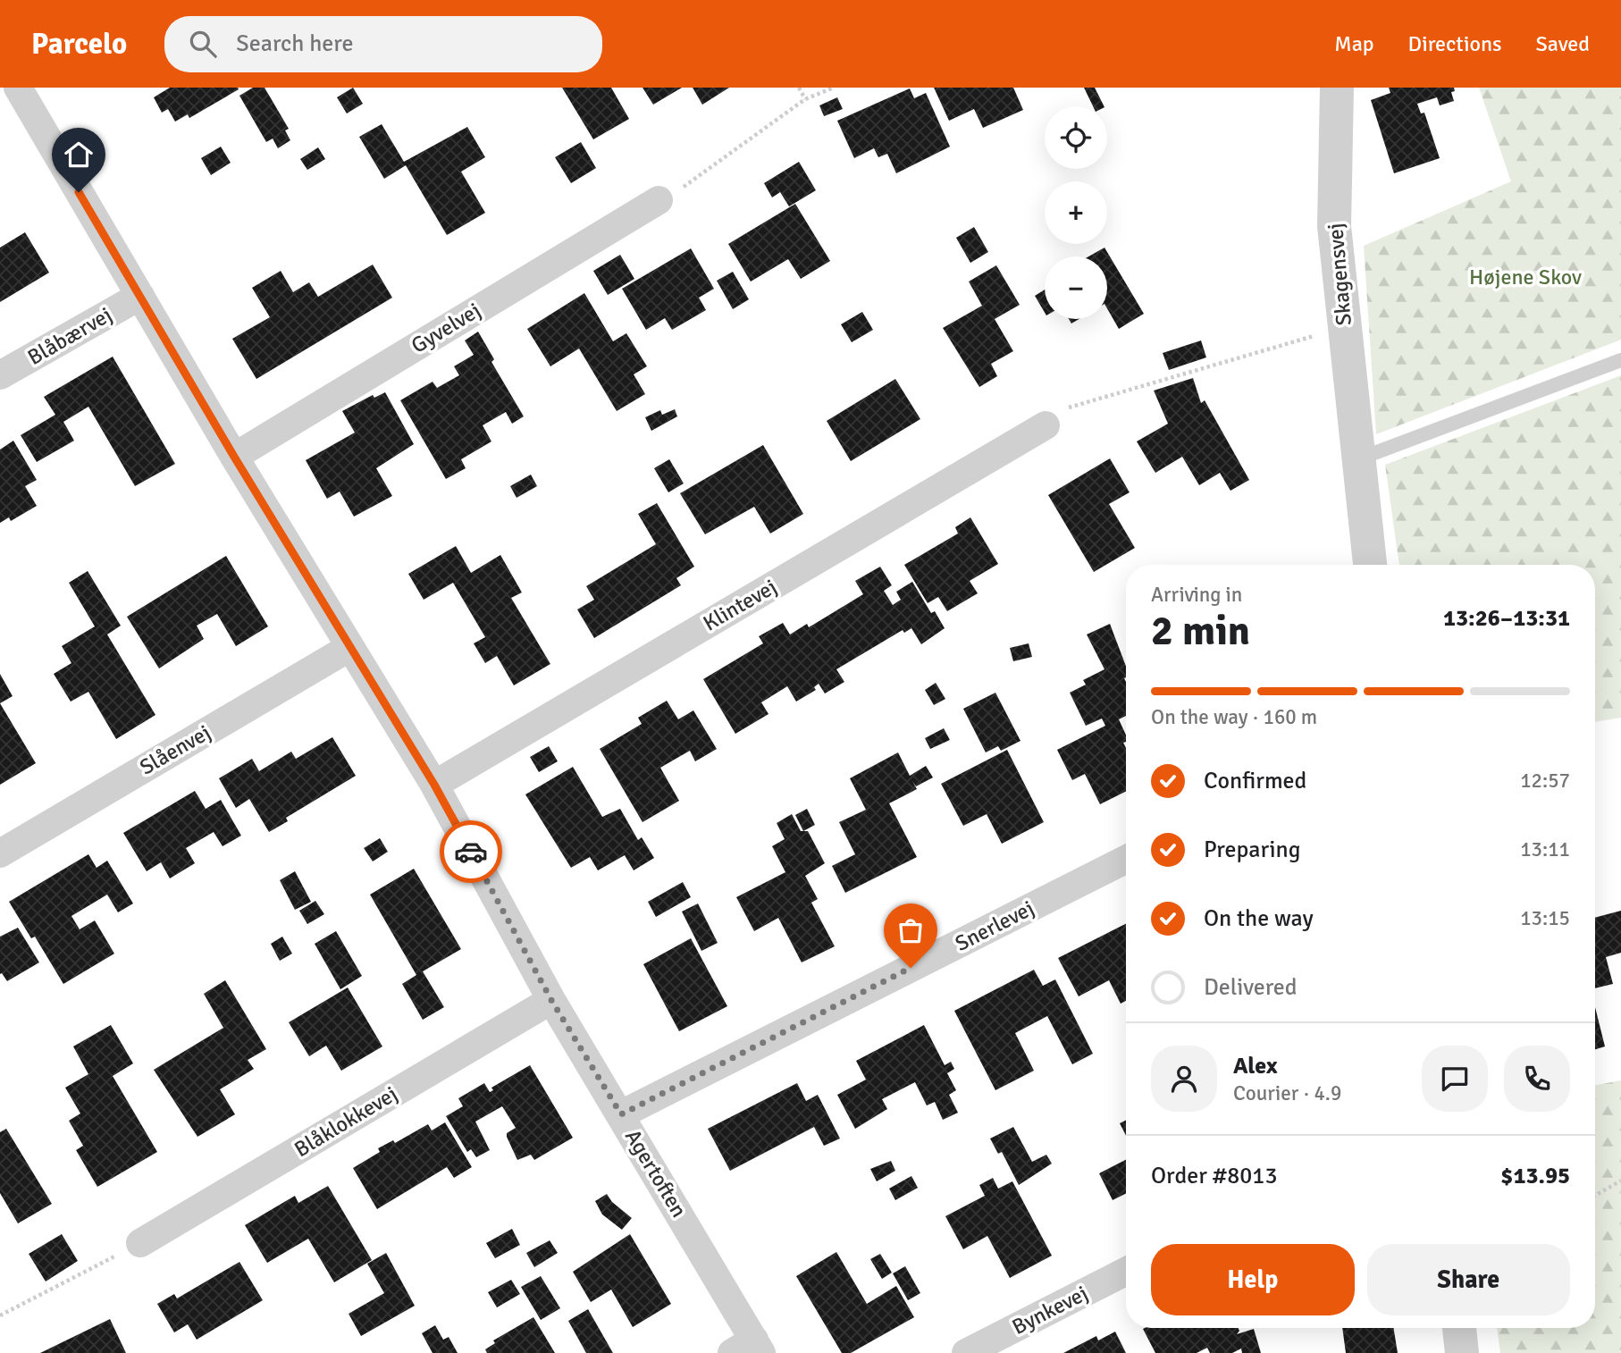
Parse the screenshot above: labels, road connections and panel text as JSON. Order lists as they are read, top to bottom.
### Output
{
  "streets": {
    "street": [
      "Skagensvej",
      "Gyvelvej",
      "Blåbærvej",
      "Klintevej",
      "Slåenvej",
      "Snerlevej",
      "Blåklokkevej",
      "Agertoften",
      "Bynkevej"
    ]
  },
  "crossings": [
    ["Gyvelvej", "Agertoften"],
    ["Blåbærvej", "Agertoften"],
    ["Klintevej", "Agertoften"],
    ["Slåenvej", "Agertoften"],
    ["Snerlevej", "Agertoften"],
    ["Blåklokkevej", "Agertoften"]
  ],
  "parks": ["Højene Skov"],
  "page": {
    "header": "Parcelo",
    "search": "Search here",
    "nav": ["Map", "Directions", "Saved"],
    "map_buttons": ["+", "−"],
    "heading": ["2 min", "Arriving in", "13:26–13:31"],
    "panel": [
      "Alex",
      "Courier · 4.9",
      "Order #8013",
      "$13.95"
    ],
    "bar": "On the way · 160 m",
    "list": [
      ["Confirmed", "12:57"],
      ["Preparing", "13:11"],
      ["On the way", "13:15"],
      "Delivered"
    ],
    "buttons": ["Help", "Share"]
  }
}
